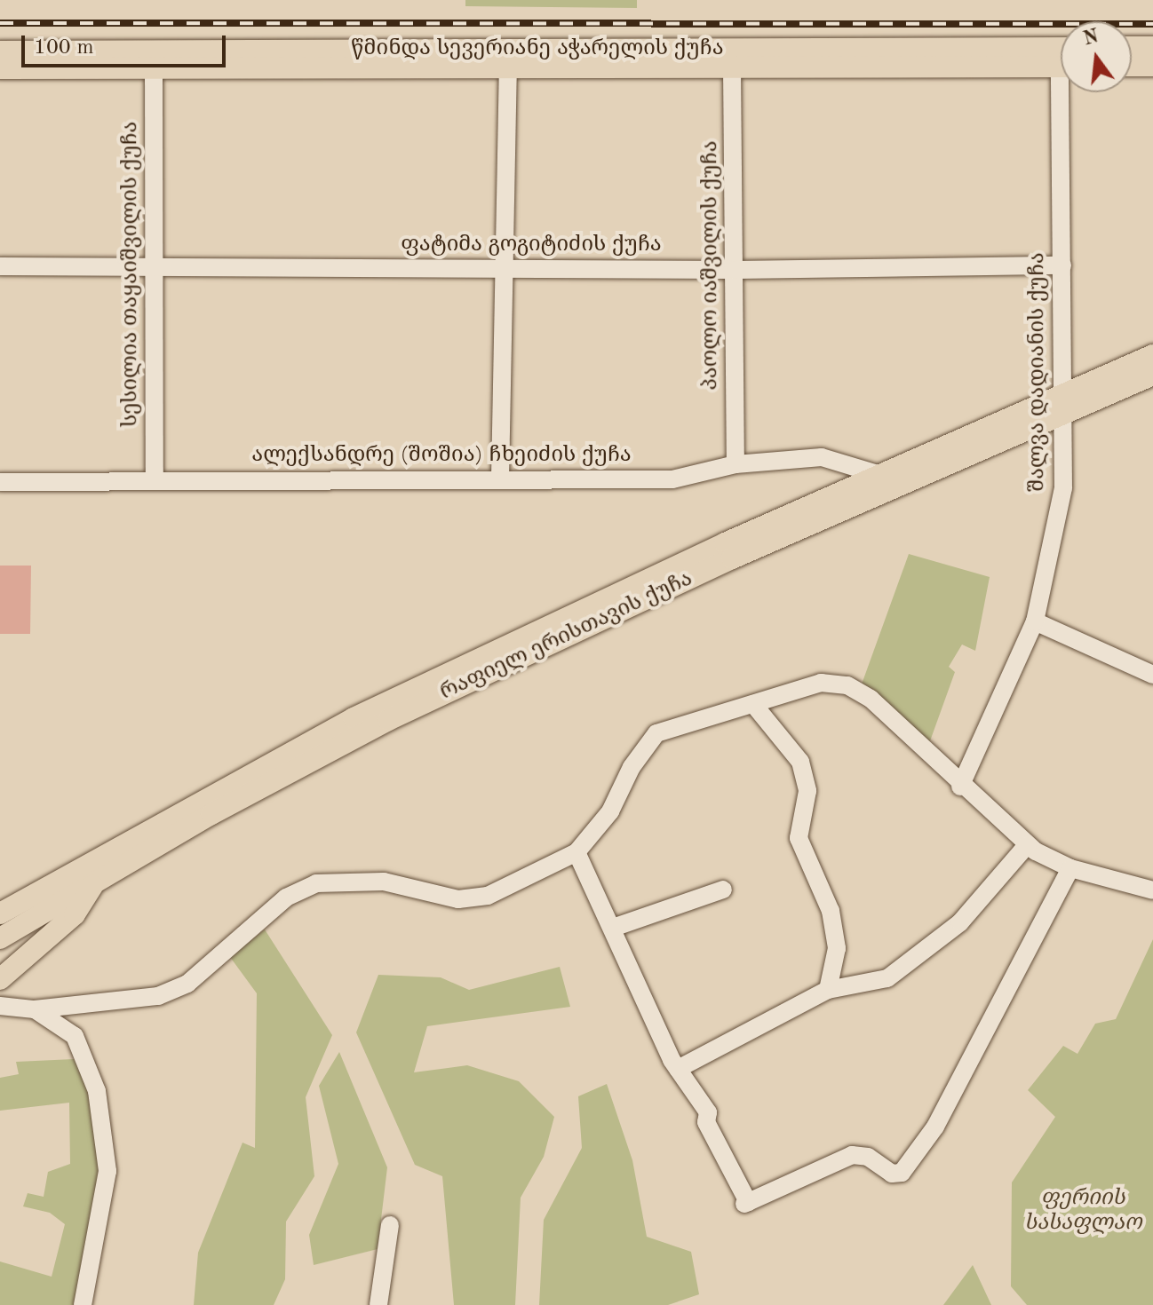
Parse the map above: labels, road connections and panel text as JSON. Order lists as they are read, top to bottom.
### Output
{
  "streets": {
    "main road": ["წმინდა სევერიანე აჭარელის ქუჩა", "რაფიელ ერისთავის ქუჩა"],
    "street": [
      "ფატიმა გოგიტიძის ქუჩა",
      "პაოლო იაშვილის ქუჩა",
      "სესილია თაყაიშვილის ქუჩა",
      "შალვა დადიანის ქუჩა",
      "ალექსანდრე (შოშია) ჩხეიძის ქუჩა"
    ]
  },
  "crossings": [
    ["წმინდა სევერიანე აჭარელის ქუჩა", "პაოლო იაშვილის ქუჩა"],
    ["წმინდა სევერიანე აჭარელის ქუჩა", "სესილია თაყაიშვილის ქუჩა"],
    ["ფატიმა გოგიტიძის ქუჩა", "პაოლო იაშვილის ქუჩა"],
    ["ფატიმა გოგიტიძის ქუჩა", "სესილია თაყაიშვილის ქუჩა"],
    ["ფატიმა გოგიტიძის ქუჩა", "შალვა დადიანის ქუჩა"],
    ["პაოლო იაშვილის ქუჩა", "ალექსანდრე (შოშია) ჩხეიძის ქუჩა"],
    ["სესილია თაყაიშვილის ქუჩა", "ალექსანდრე (შოშია) ჩხეიძის ქუჩა"],
    ["შალვა დადიანის ქუჩა", "რაფიელ ერისთავის ქუჩა"],
    ["ალექსანდრე (შოშია) ჩხეიძის ქუჩა", "რაფიელ ერისთავის ქუჩა"]
  ],
  "parks": ["ფერიის სასაფლაო"],
  "scale_bar": "100 m",
  "north": "top"
}
